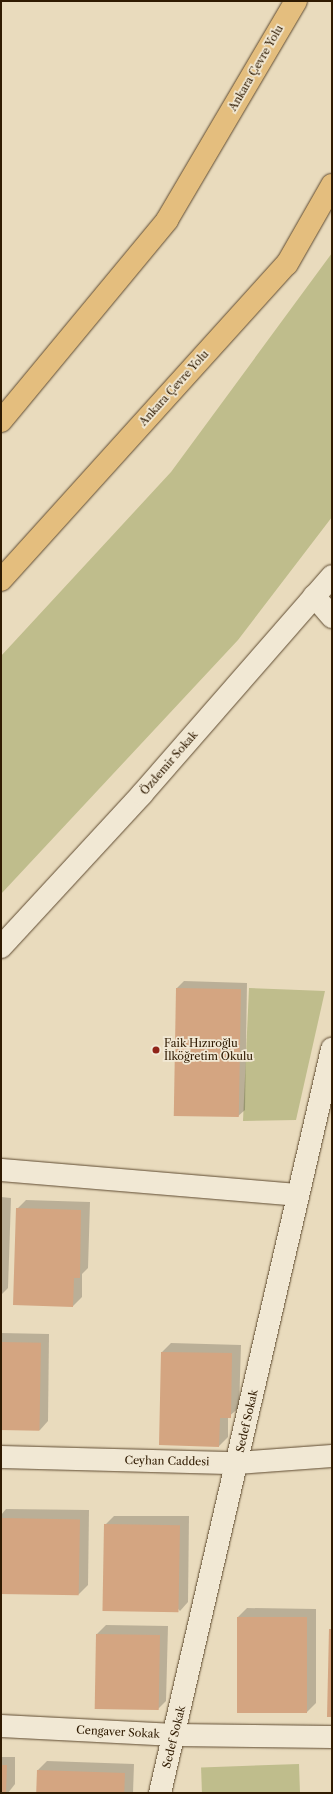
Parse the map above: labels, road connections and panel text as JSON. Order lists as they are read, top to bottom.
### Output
{
  "streets": {
    "highway": ["Ankara Çevre Yolu"],
    "street": [
      "Özdemir Sokak",
      "Sedef Sokak",
      "Ceyhan Caddesi",
      "Cengaver Sokak"
    ]
  },
  "crossings": [
    ["Sedef Sokak", "Ceyhan Caddesi"],
    ["Sedef Sokak", "Cengaver Sokak"]
  ],
  "places": ["Faik Hızıroğlu İlköğretim Okulu"]
}
